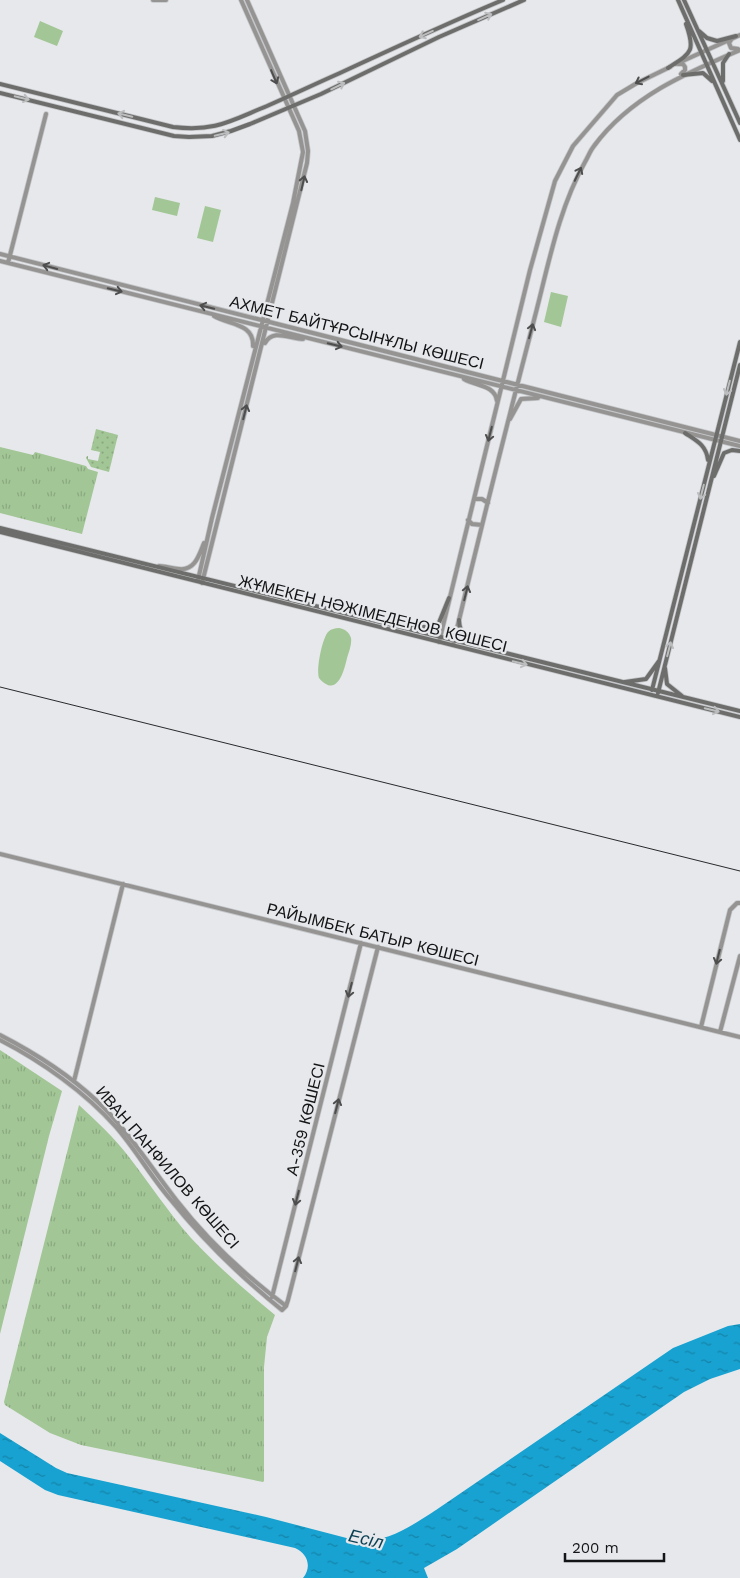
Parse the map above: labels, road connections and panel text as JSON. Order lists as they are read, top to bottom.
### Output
{
  "streets": {
    "main road": ["ЖҰМЕКЕН НӘЖІМЕДЕНОВ КӨШЕСІ"],
    "street": [
      "АХМЕТ БАЙТҰРСЫНҰЛЫ КӨШЕСІ",
      "РАЙЫМБЕК БАТЫР КӨШЕСІ",
      "А-359 КӨШЕСІ",
      "ИВАН ПАНФИЛОВ КӨШЕСІ"
    ]
  },
  "crossings": [
    ["РАЙЫМБЕК БАТЫР КӨШЕСІ", "А-359 КӨШЕСІ"],
    ["РАЙЫМБЕК БАТЫР КӨШЕСІ", "ИВАН ПАНФИЛОВ КӨШЕСІ"],
    ["А-359 КӨШЕСІ", "ИВАН ПАНФИЛОВ КӨШЕСІ"]
  ],
  "one_way": ["А-359 КӨШЕСІ"],
  "water": ["Есіл"],
  "scale_bar": "200 m"
}
